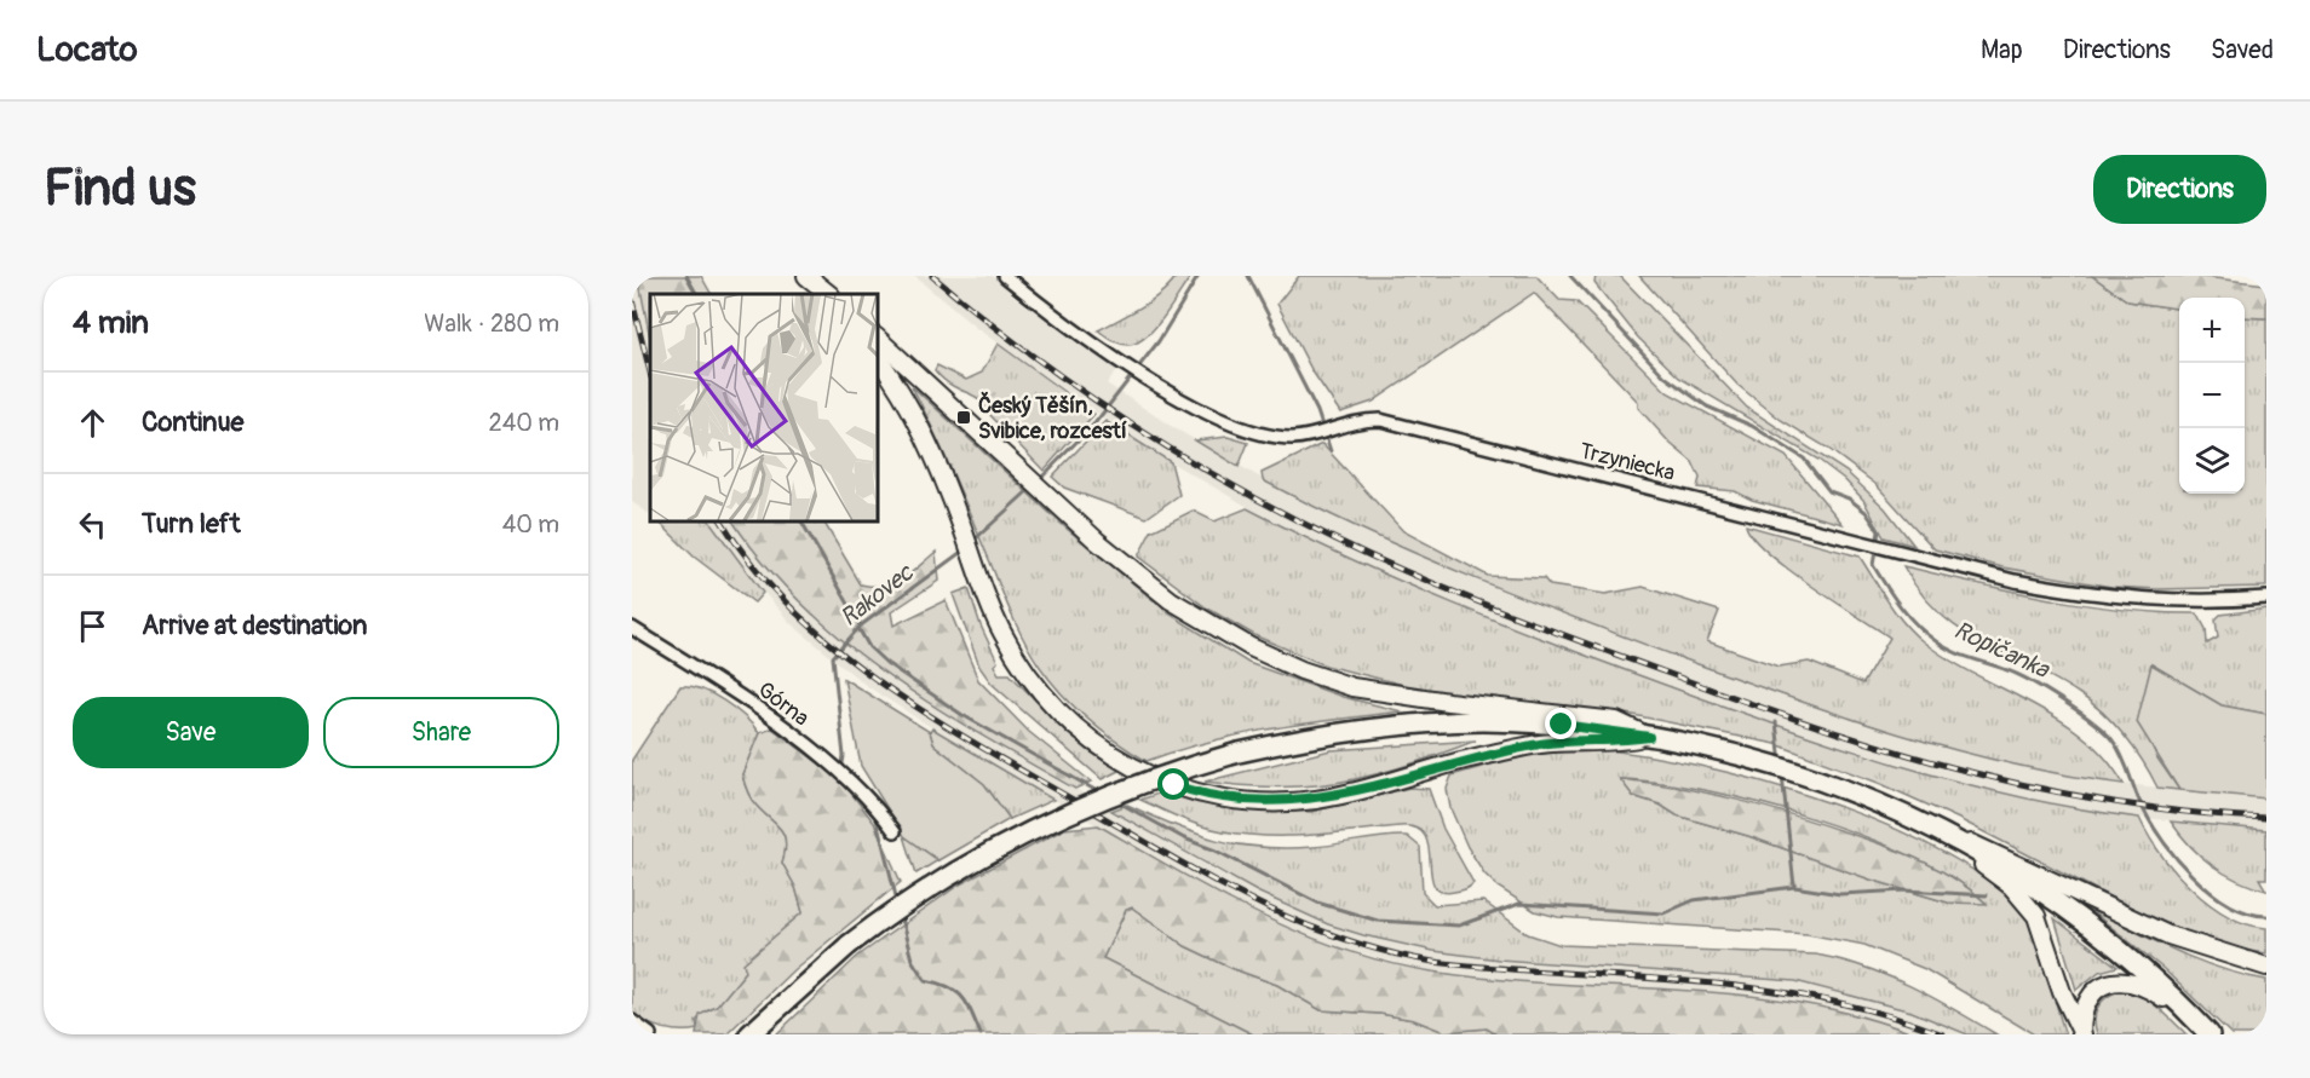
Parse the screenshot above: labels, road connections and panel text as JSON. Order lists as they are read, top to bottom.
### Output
{
  "streets": {
    "street": ["Trzyniecka", "Górna"]
  },
  "water": ["Rakovec", "Ropičanka"],
  "places": {
    "transit": ["Český Těšín, Svibice, rozcestí"]
  },
  "page": {
    "header": "Locato",
    "nav": ["Map", "Directions", "Saved"],
    "buttons": [
      "Directions",
      ["Save", "Share"]
    ],
    "title": "Find us",
    "heading": ["4 min", "Walk · 280 m"],
    "map_buttons": ["+", "−"],
    "list": [
      ["Continue", "240 m"],
      ["Turn left", "40 m"],
      "Arrive at destination"
    ]
  }
}
